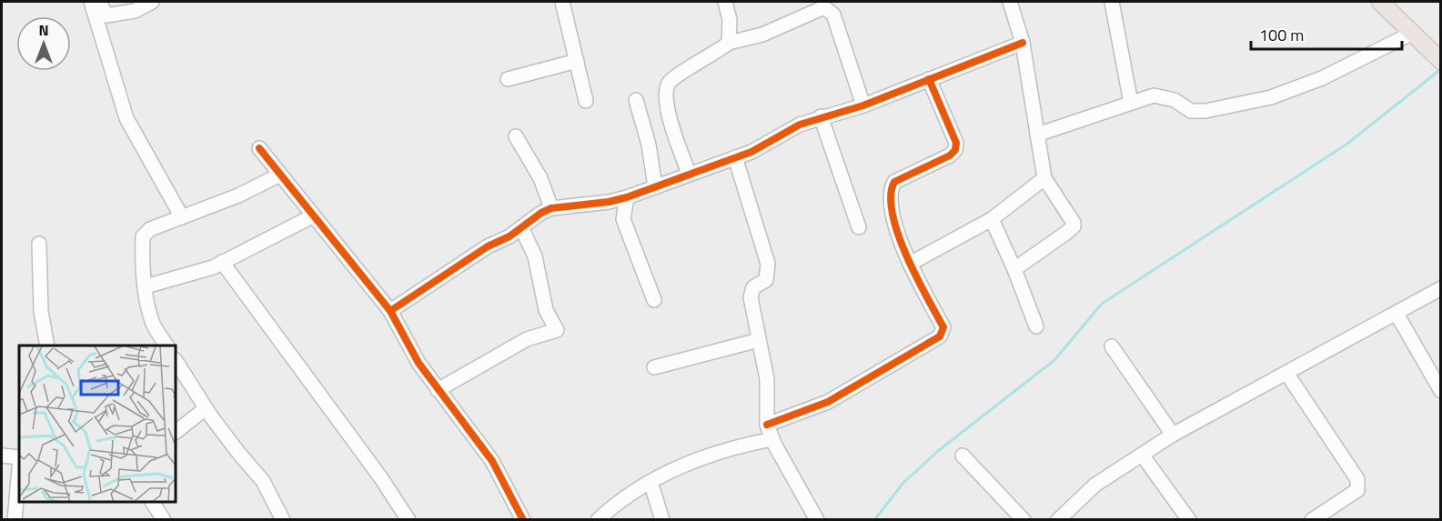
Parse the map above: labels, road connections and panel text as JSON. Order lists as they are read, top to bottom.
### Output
{
  "scale_bar": "100 m",
  "north": "top"
}
